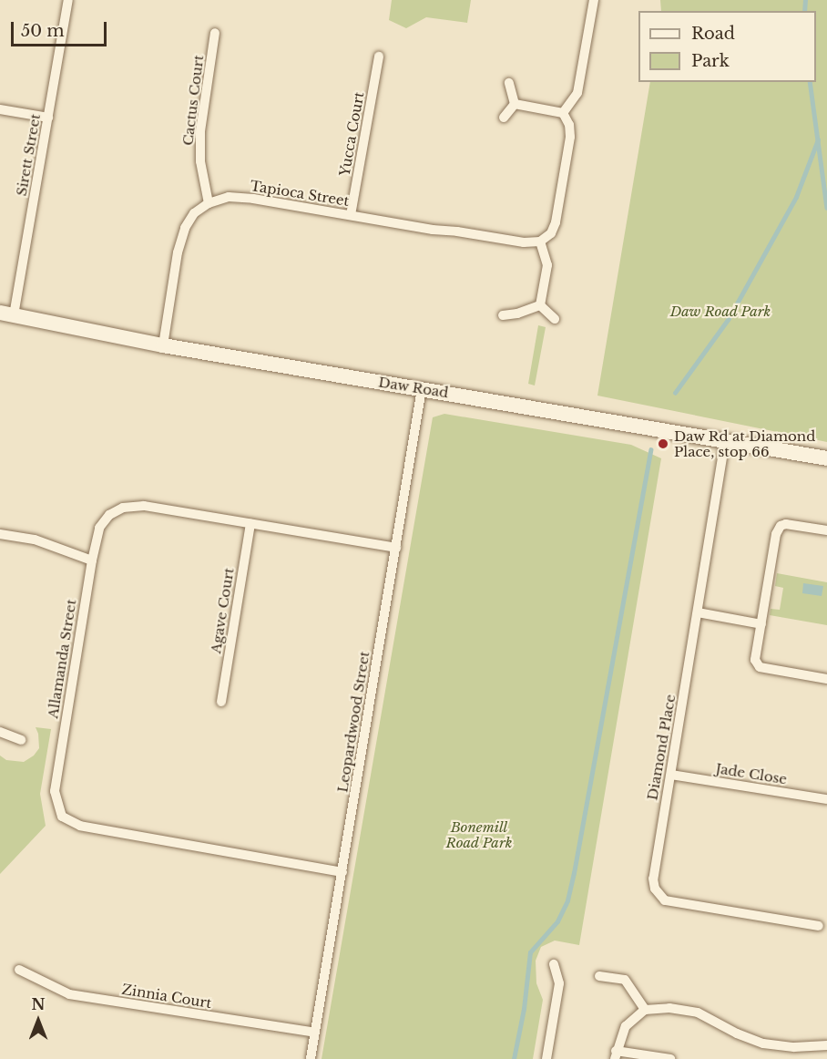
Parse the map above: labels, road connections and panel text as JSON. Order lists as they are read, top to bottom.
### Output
{
  "streets": {
    "street": [
      "Cactus Court",
      "Yucca Court",
      "Sirett Street",
      "Tapioca Street",
      "Daw Road",
      "Agave Court",
      "Allamanda Street",
      "Leopardwood Street",
      "Diamond Place",
      "Jade Close",
      "Zinnia Court"
    ]
  },
  "crossings": [
    ["Cactus Court", "Tapioca Street"],
    ["Yucca Court", "Tapioca Street"],
    ["Sirett Street", "Daw Road"],
    ["Daw Road", "Leopardwood Street"],
    ["Daw Road", "Diamond Place"],
    ["Agave Court", "Allamanda Street"],
    ["Allamanda Street", "Leopardwood Street"],
    ["Leopardwood Street", "Zinnia Court"],
    ["Diamond Place", "Jade Close"]
  ],
  "parks": ["Daw Road Park", "Bonemill Road Park"],
  "places": ["Daw Rd at Diamond Place, stop 66"],
  "legend": ["Road", "Park"],
  "scale_bar": "50 m",
  "north": "top"
}
